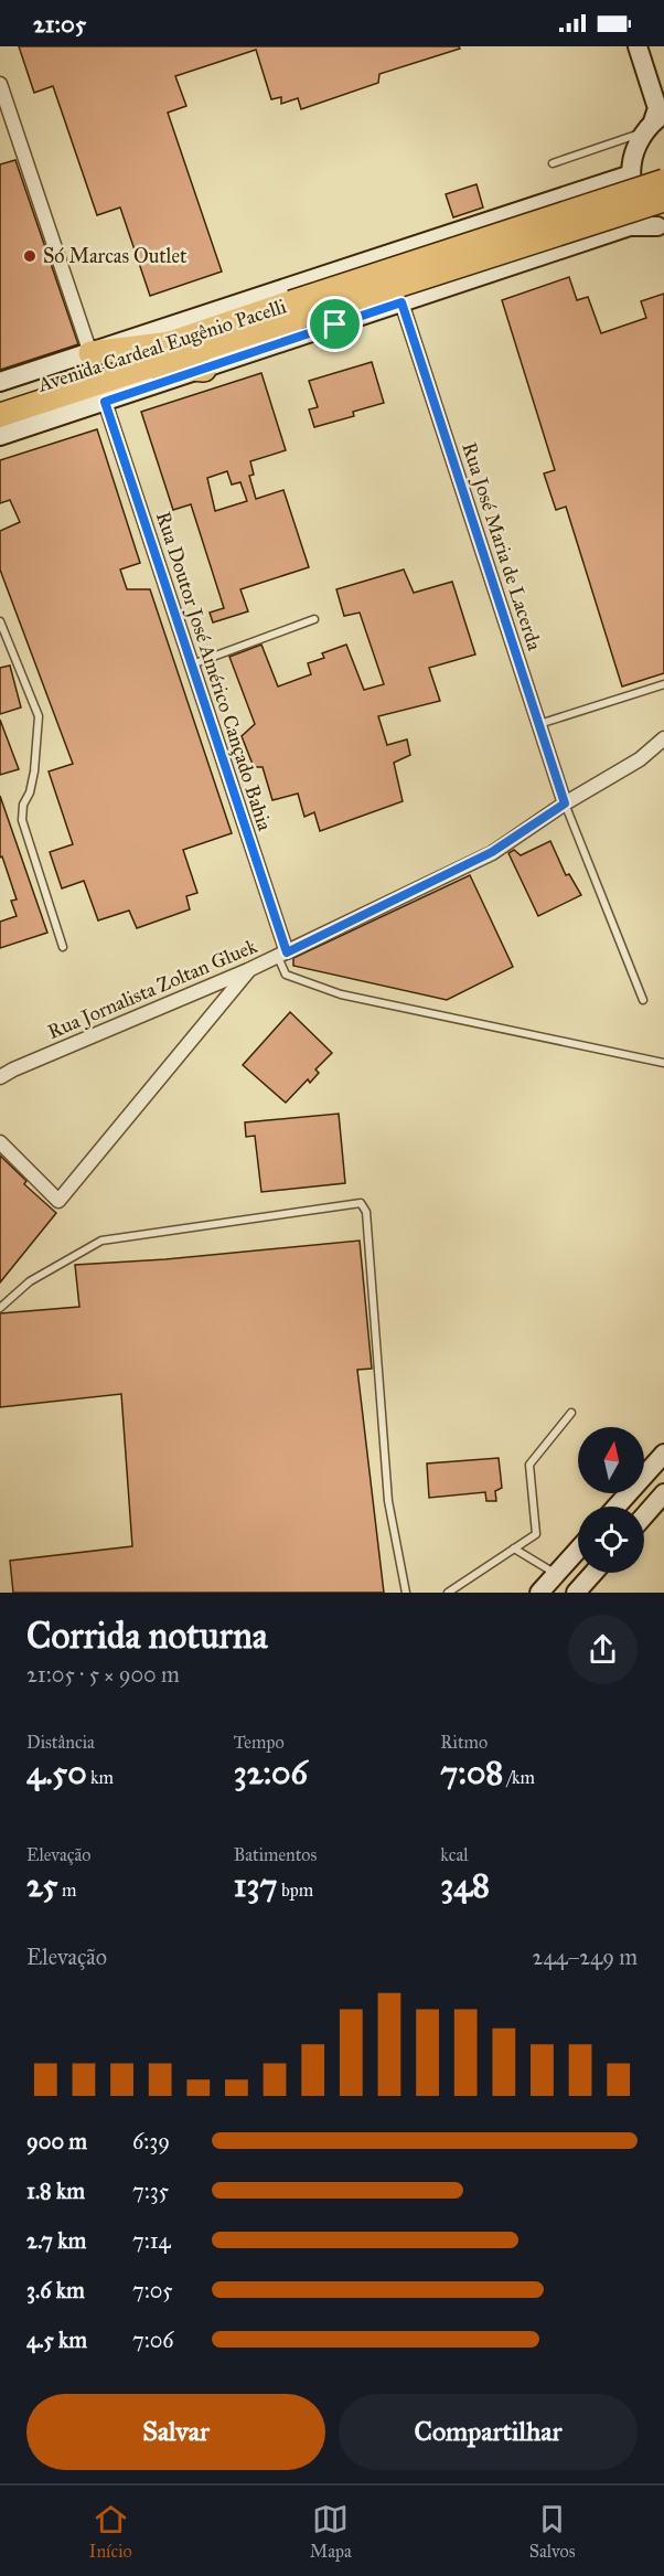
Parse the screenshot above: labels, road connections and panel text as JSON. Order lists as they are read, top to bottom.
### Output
{
  "streets": {
    "highway": ["Avenida Cardeal Eugênio Pacelli"],
    "street": ["Rua José Maria de Lacerda", "Rua Doutor José Américo Cançado Bahia", "Rua Jornalista Zoltan Gluek"]
  },
  "crossings": [
    ["Avenida Cardeal Eugênio Pacelli", "Rua José Maria de Lacerda"],
    ["Avenida Cardeal Eugênio Pacelli", "Rua Doutor José Américo Cançado Bahia"],
    ["Rua José Maria de Lacerda", "Rua Jornalista Zoltan Gluek"],
    ["Rua Doutor José Américo Cançado Bahia", "Rua Jornalista Zoltan Gluek"]
  ],
  "places": ["Só Marcas Outlet"],
  "north": "top",
  "page": {
    "status": "21:05",
    "heading": ["Corrida noturna", "21:05 · 5 × 900 m"],
    "stats": [
      ["Distância", "4.50 km"],
      ["Tempo", "32:06"],
      ["Ritmo", "7:08 /km"],
      ["Elevação", "25 m"],
      ["Batimentos", "137 bpm"],
      ["kcal", "348"]
    ],
    "chart": ["Elevação", "244–249 m"],
    "list": [
      {
        "name": "900 m",
        "note": "6:39"
      },
      {
        "name": "1.8 km",
        "note": "7:35"
      },
      {
        "name": "2.7 km",
        "note": "7:14"
      },
      {
        "name": "3.6 km",
        "note": "7:05"
      },
      {
        "name": "4.5 km",
        "note": "7:06"
      }
    ],
    "buttons": ["Salvar", "Compartilhar"],
    "tabs": ["Início", "Mapa", "Salvos"]
  }
}
